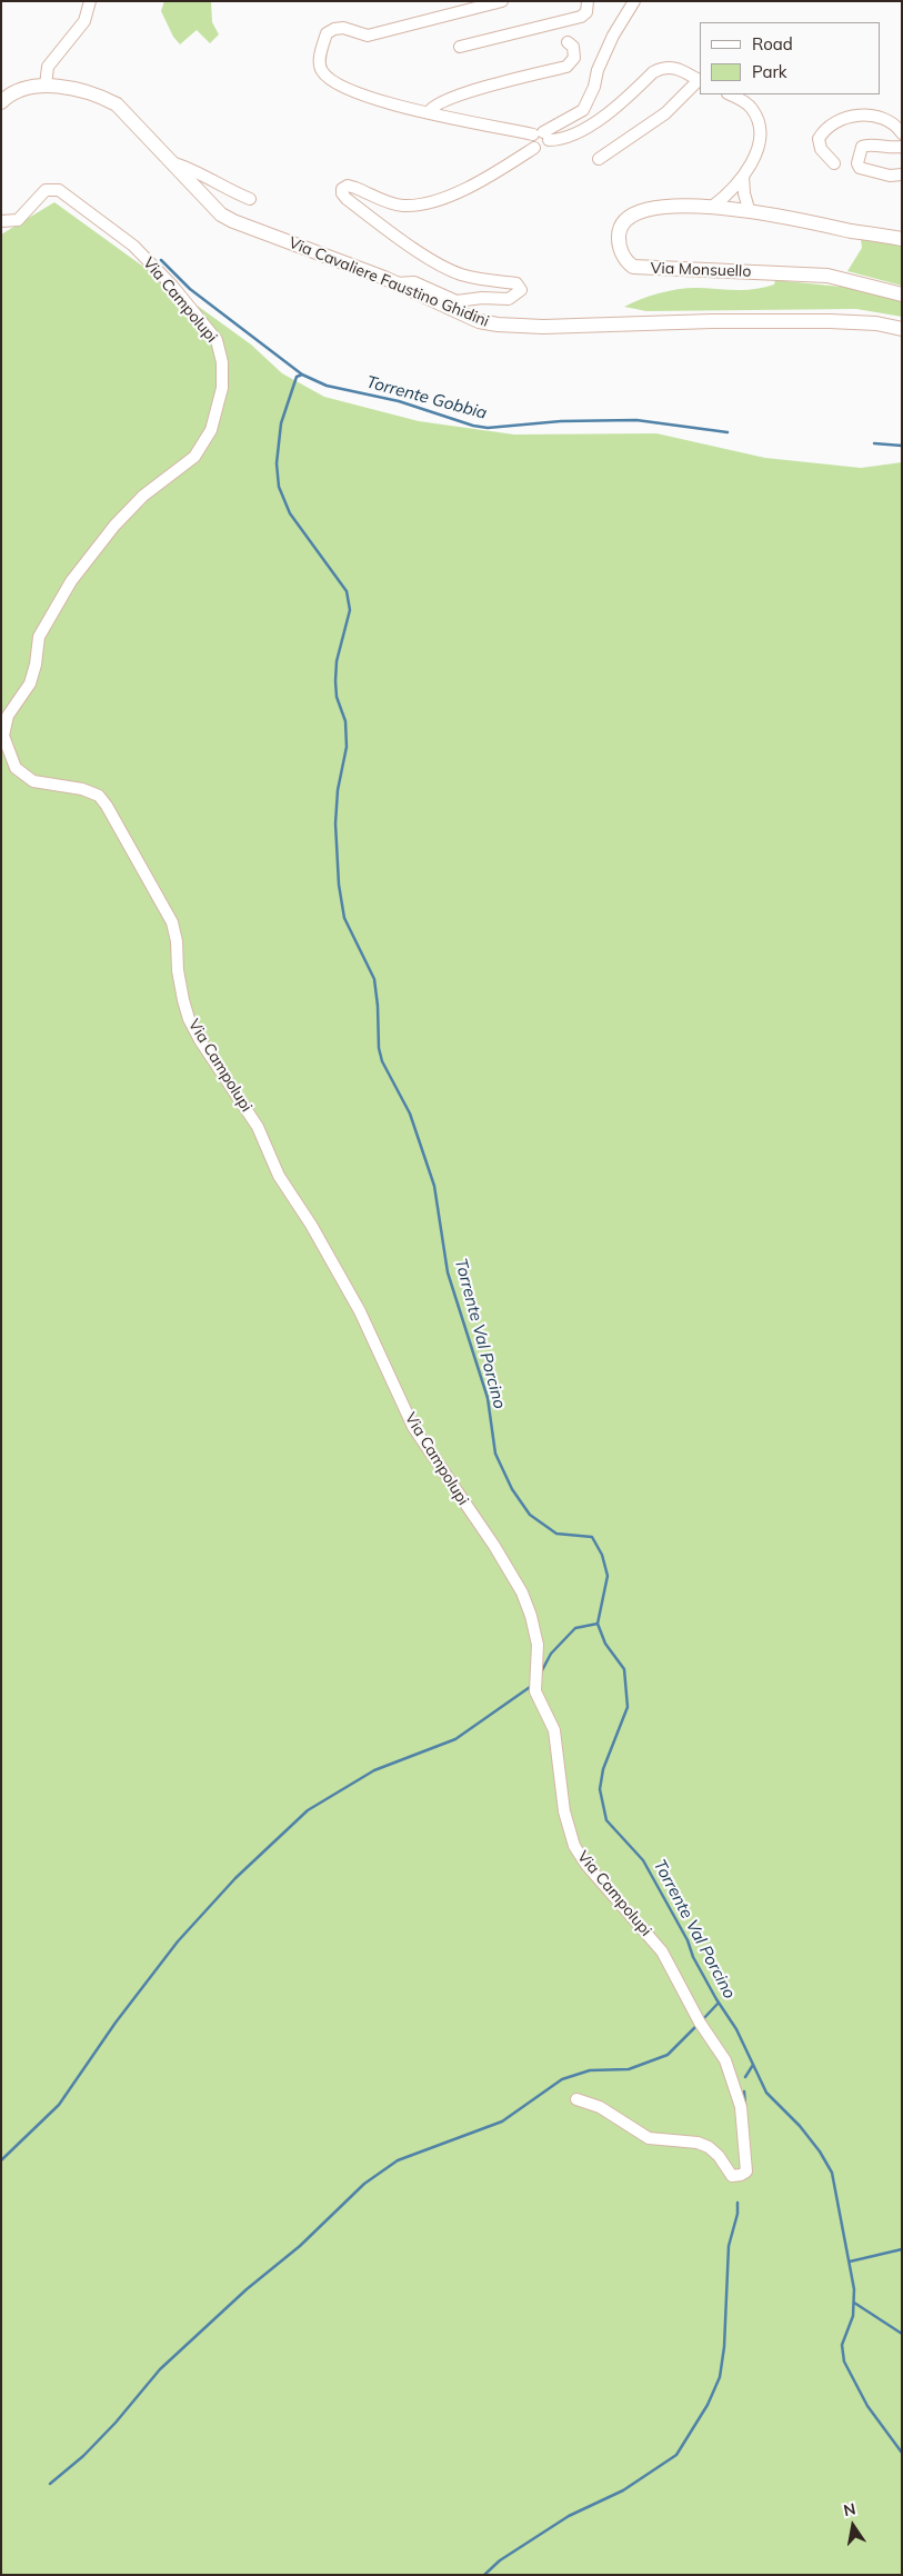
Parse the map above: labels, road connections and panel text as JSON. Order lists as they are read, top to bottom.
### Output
{
  "streets": {
    "main road": ["Via Monsuello", "Via Cavaliere Faustino Ghidini"],
    "street": ["Via Campolupi"]
  },
  "water": ["Torrente Gobbia", "Torrente Val Porcino"],
  "legend": ["Road", "Park"],
  "north": "top"
}
